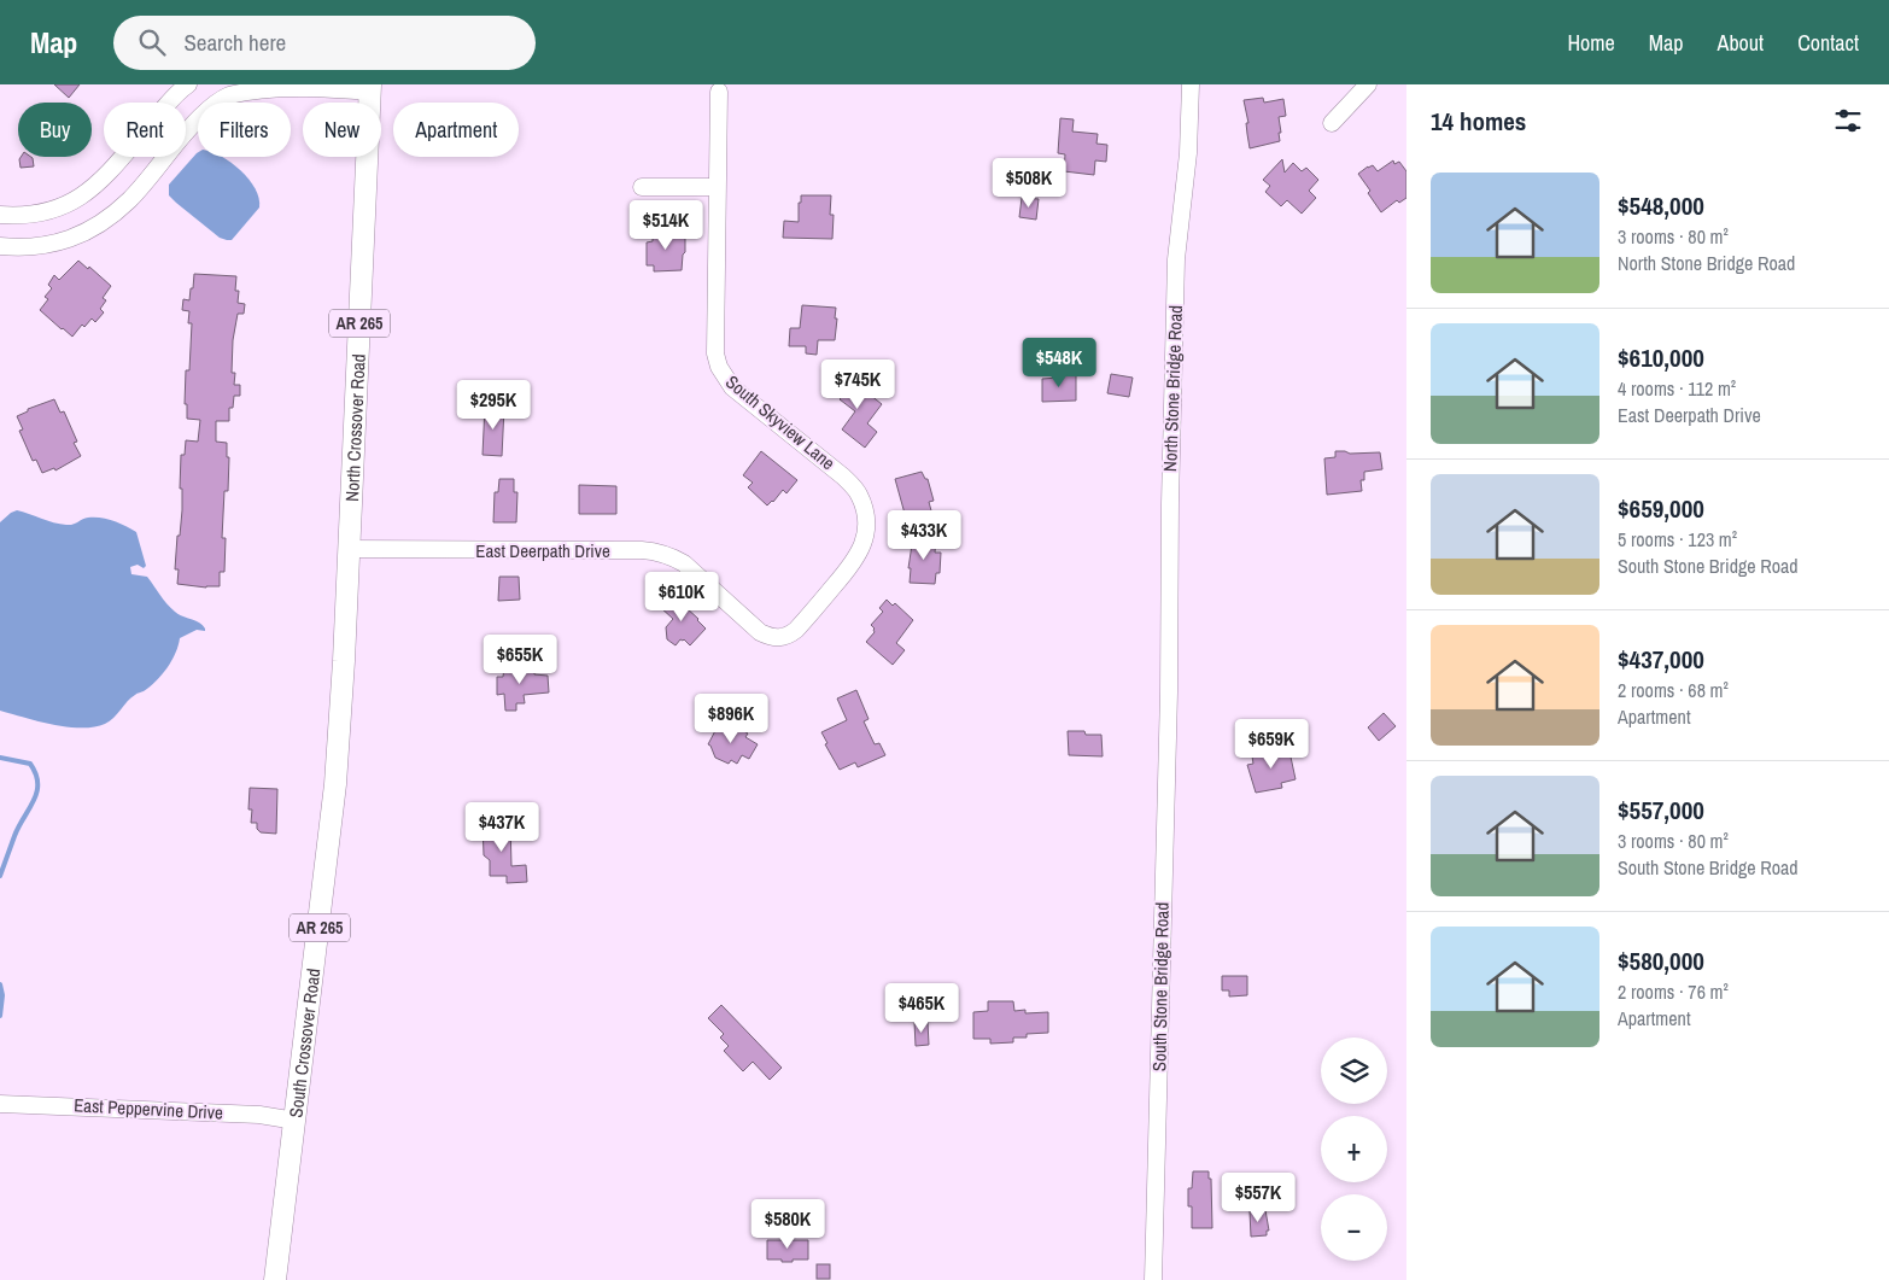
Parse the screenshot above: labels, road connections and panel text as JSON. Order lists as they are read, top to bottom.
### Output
{
  "streets": {
    "main road": ["AR 265", "North Crossover Road", "South Crossover Road"],
    "street": [
      "North Stone Bridge Road",
      "South Skyview Lane",
      "East Deerpath Drive",
      "South Stone Bridge Road",
      "East Peppervine Drive"
    ]
  },
  "crossings": [
    ["North Stone Bridge Road", "South Stone Bridge Road"],
    ["South Skyview Lane", "East Deerpath Drive"],
    ["North Crossover Road", "East Deerpath Drive"],
    ["North Crossover Road", "South Crossover Road"],
    ["South Crossover Road", "East Peppervine Drive"]
  ],
  "page": {
    "header": "Map",
    "search": "Search here",
    "nav": [
      "Home",
      "Map",
      "About",
      "Contact"
    ],
    "heading": "14 homes",
    "chip": [
      "Buy",
      "Rent",
      "Filters",
      "New",
      "Apartment"
    ],
    "list": [
      {
        "name": "$548,000",
        "note": "3 rooms · 80 m² · North Stone Bridge Road"
      },
      {
        "name": "$610,000",
        "note": "4 rooms · 112 m² · East Deerpath Drive"
      },
      {
        "name": "$659,000",
        "note": "5 rooms · 123 m² · South Stone Bridge Road"
      },
      {
        "name": "$437,000",
        "note": "2 rooms · 68 m² · Apartment"
      },
      {
        "name": "$557,000",
        "note": "3 rooms · 80 m² · South Stone Bridge Road"
      },
      {
        "name": "$580,000",
        "note": "2 rooms · 76 m² · Apartment"
      }
    ],
    "price": [
      "$508K",
      "$514K",
      "$548K",
      "$745K",
      "$295K",
      "$433K",
      "$610K",
      "$655K",
      "$896K",
      "$659K",
      "$437K",
      "$465K",
      "$557K",
      "$580K"
    ],
    "map_buttons": ["+", "−"]
  }
}
